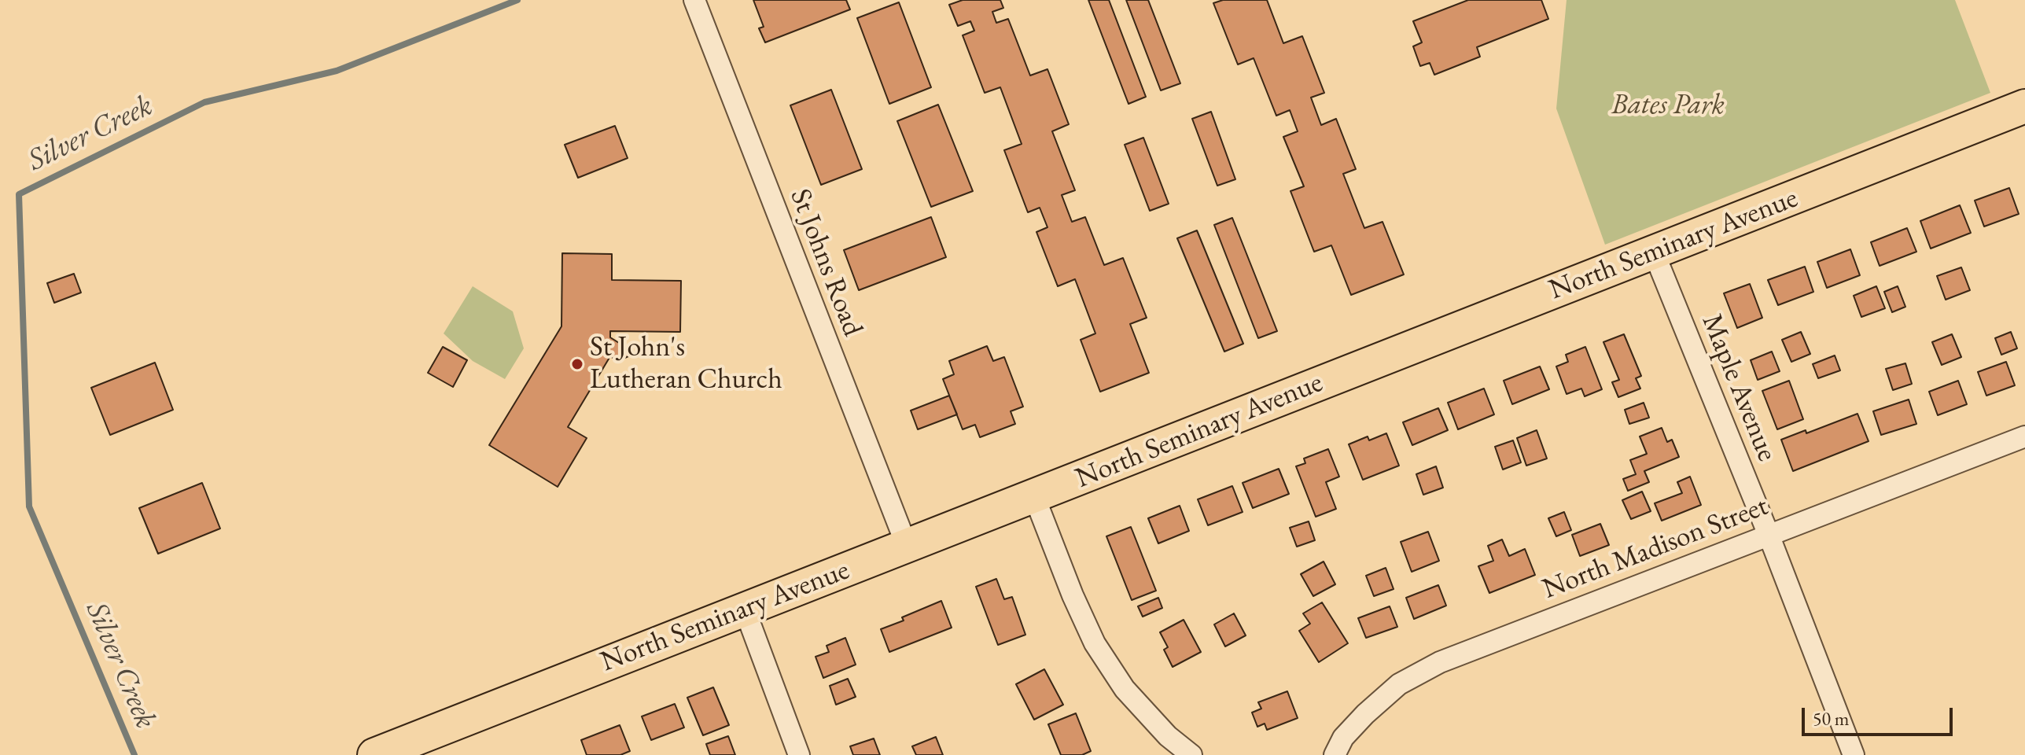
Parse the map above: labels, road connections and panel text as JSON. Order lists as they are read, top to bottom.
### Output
{
  "streets": {
    "main road": ["North Seminary Avenue"],
    "street": ["St Johns Road", "Maple Avenue", "North Madison Street"]
  },
  "crossings": [
    ["North Seminary Avenue", "St Johns Road"],
    ["North Seminary Avenue", "Maple Avenue"],
    ["Maple Avenue", "North Madison Street"]
  ],
  "water": ["Silver Creek"],
  "parks": ["Bates Park"],
  "places": ["St John's Lutheran Church"],
  "scale_bar": "50 m"
}
